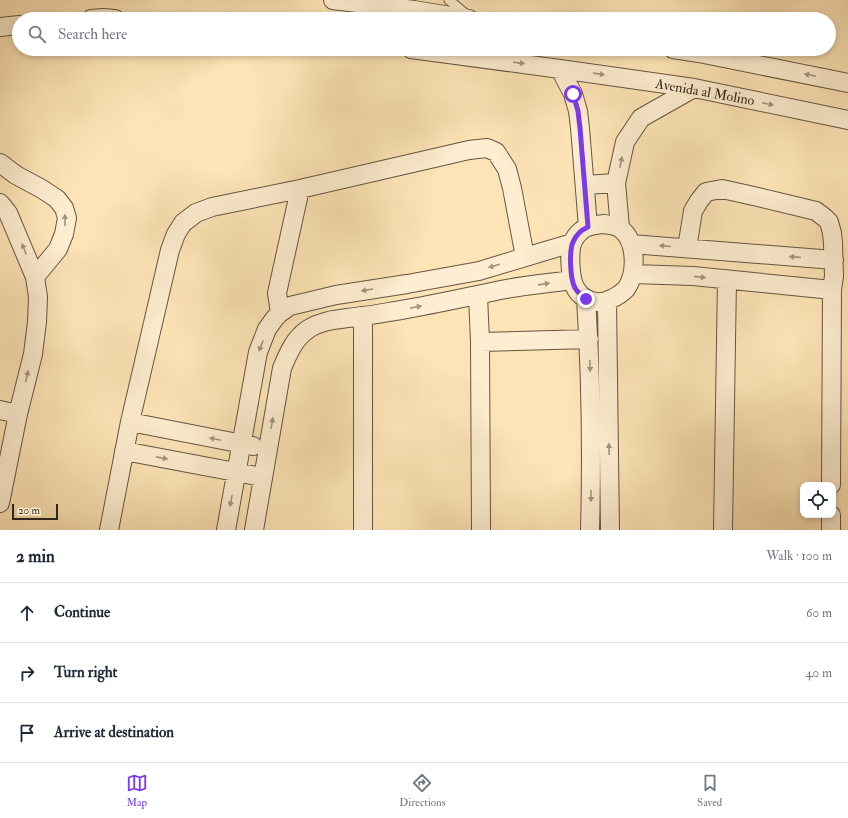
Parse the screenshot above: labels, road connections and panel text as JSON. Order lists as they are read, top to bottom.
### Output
{
  "streets": {
    "street": ["Avenida al Molino"]
  },
  "scale_bar": "20 m",
  "page": {
    "search": "Search here",
    "scale": "20 m",
    "heading": ["2 min", "Walk · 100 m"],
    "list": [
      ["Continue", "60 m"],
      ["Turn right", "40 m"],
      "Arrive at destination"
    ],
    "nav": ["Map", "Directions", "Saved"]
  }
}
